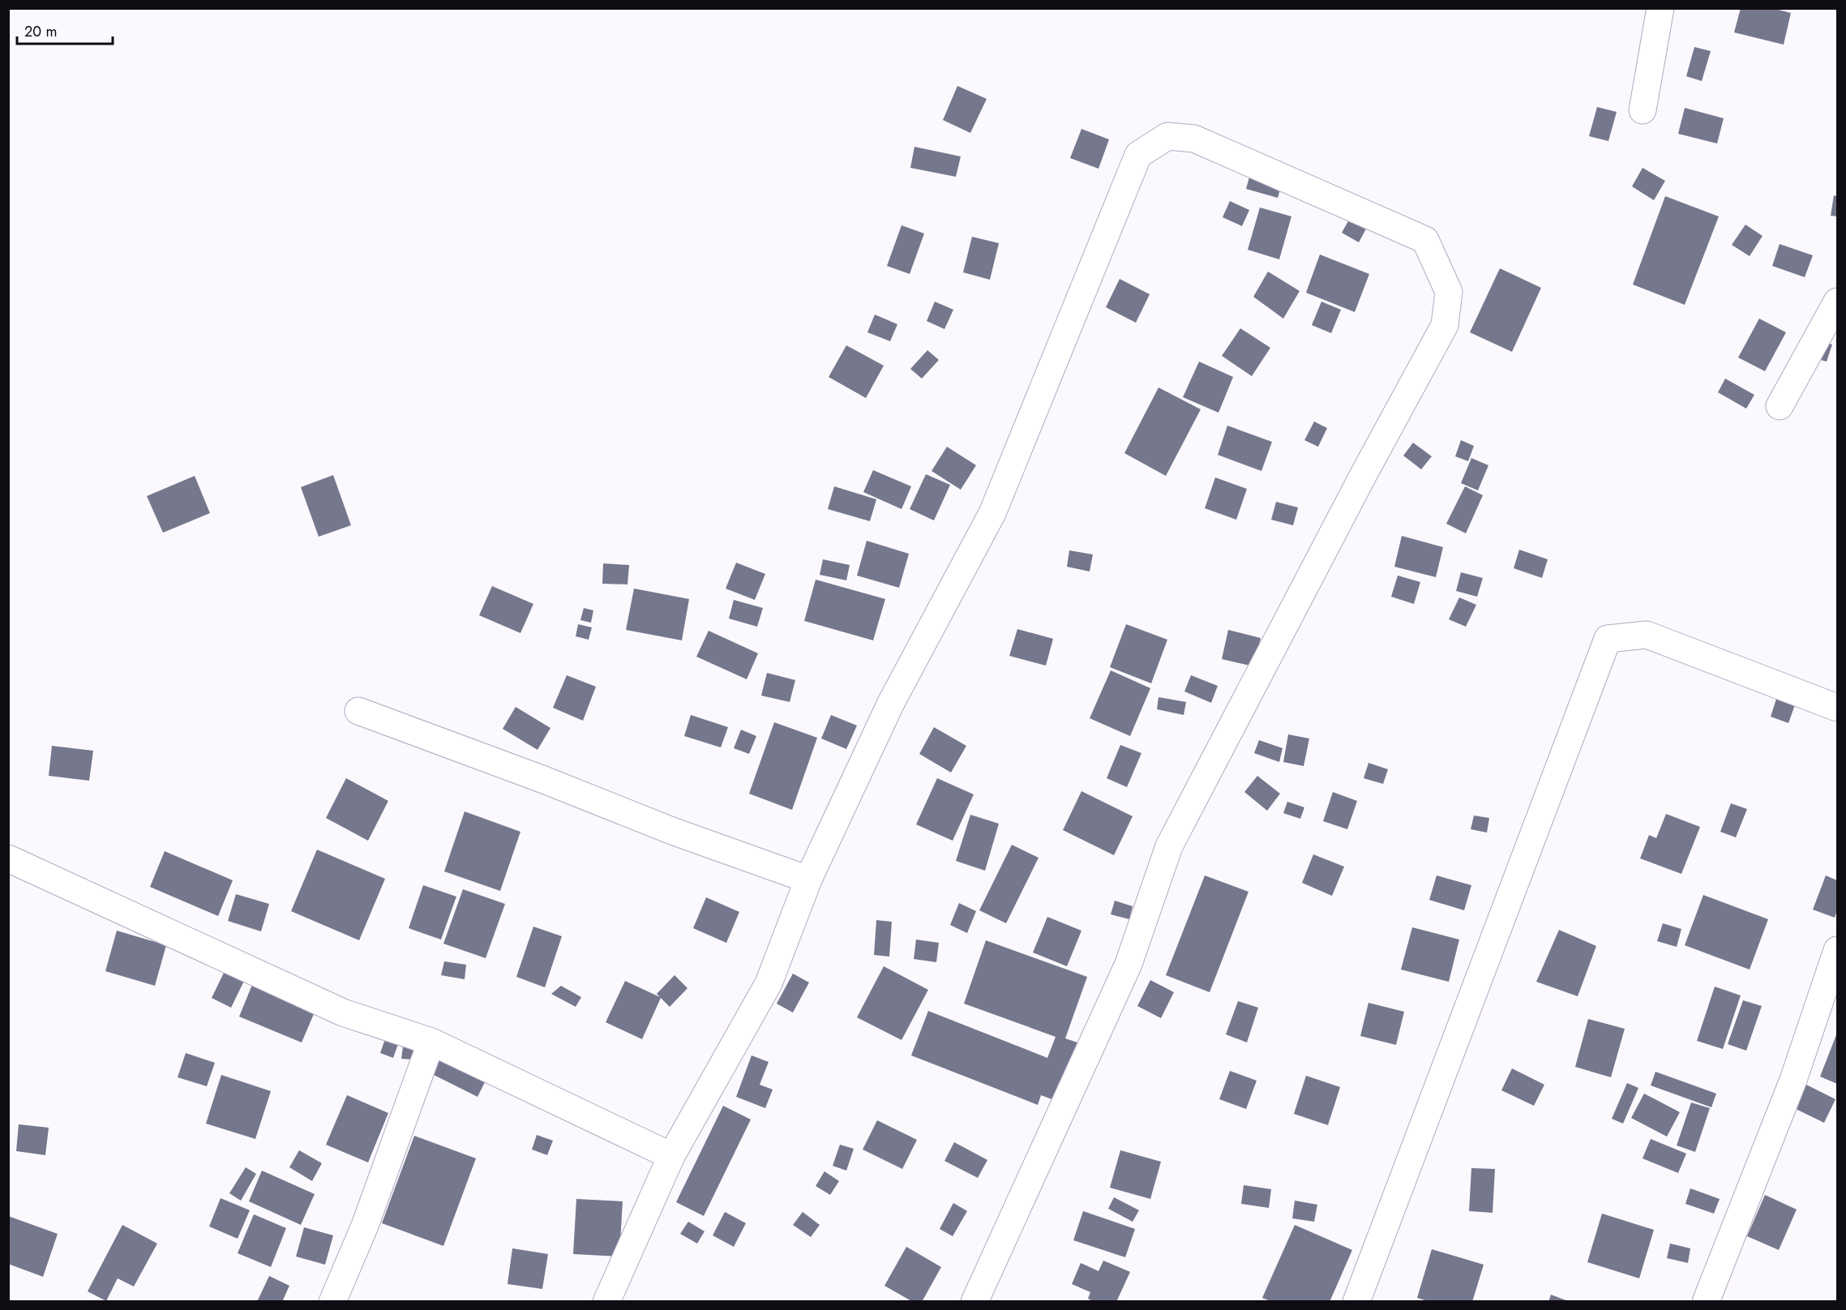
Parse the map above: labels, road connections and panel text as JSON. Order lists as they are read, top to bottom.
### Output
{
  "scale_bar": "20 m"
}
